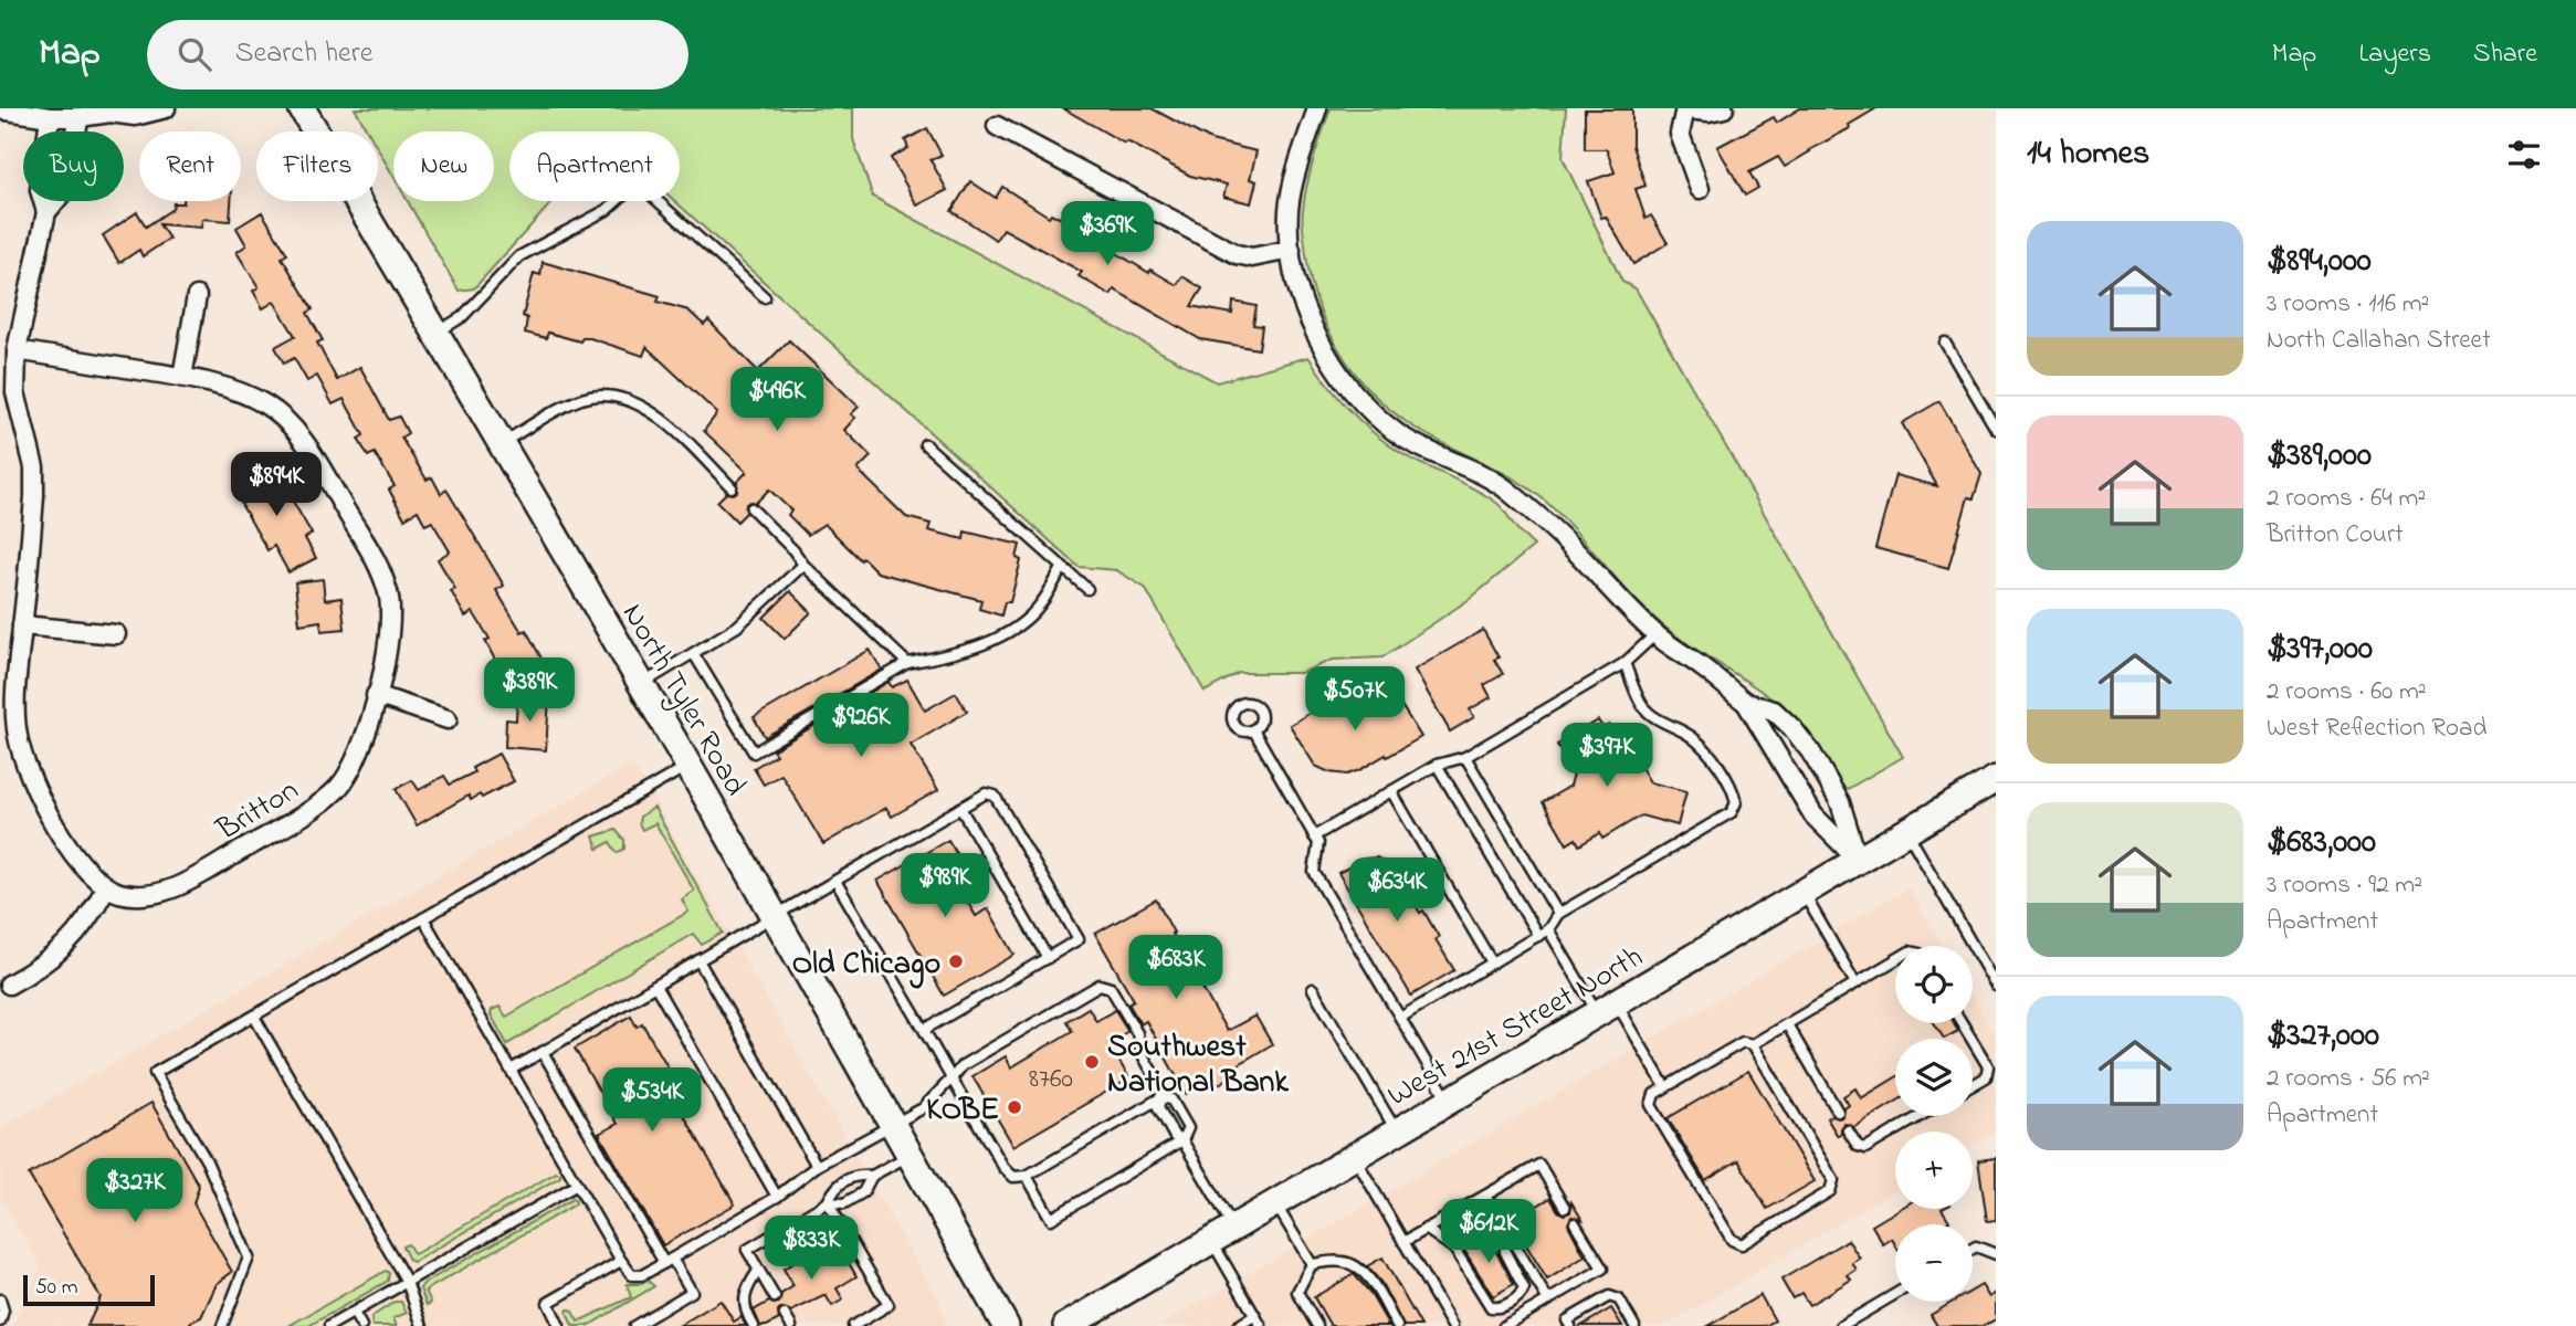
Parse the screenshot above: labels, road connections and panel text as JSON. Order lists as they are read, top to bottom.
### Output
{
  "streets": {
    "main road": ["North Tyler Road", "West 21st Street North"],
    "street": ["Britton"]
  },
  "places": ["Old Chicago", "Southwest National Bank", "KOBE"],
  "house_numbers": ["8760"],
  "scale_bar": "50 m",
  "page": {
    "header": "Map",
    "search": "Search here",
    "nav": ["Map", "Layers", "Share"],
    "heading": "14 homes",
    "chip": [
      "Buy",
      "Rent",
      "Filters",
      "New",
      "Apartment"
    ],
    "price": [
      "$369K",
      "$496K",
      "$894K",
      "$389K",
      "$507K",
      "$926K",
      "$397K",
      "$989K",
      "$634K",
      "$683K",
      "$534K",
      "$327K",
      "$612K",
      "$833K"
    ],
    "list": [
      {
        "name": "$894,000",
        "note": "3 rooms · 116 m² · North Callahan Street"
      },
      {
        "name": "$389,000",
        "note": "2 rooms · 64 m² · Britton Court"
      },
      {
        "name": "$397,000",
        "note": "2 rooms · 60 m² · West Reflection Road"
      },
      {
        "name": "$683,000",
        "note": "3 rooms · 92 m² · Apartment"
      },
      {
        "name": "$327,000",
        "note": "2 rooms · 56 m² · Apartment"
      }
    ],
    "map_buttons": ["+", "−"],
    "scale": "50 m"
  }
}
